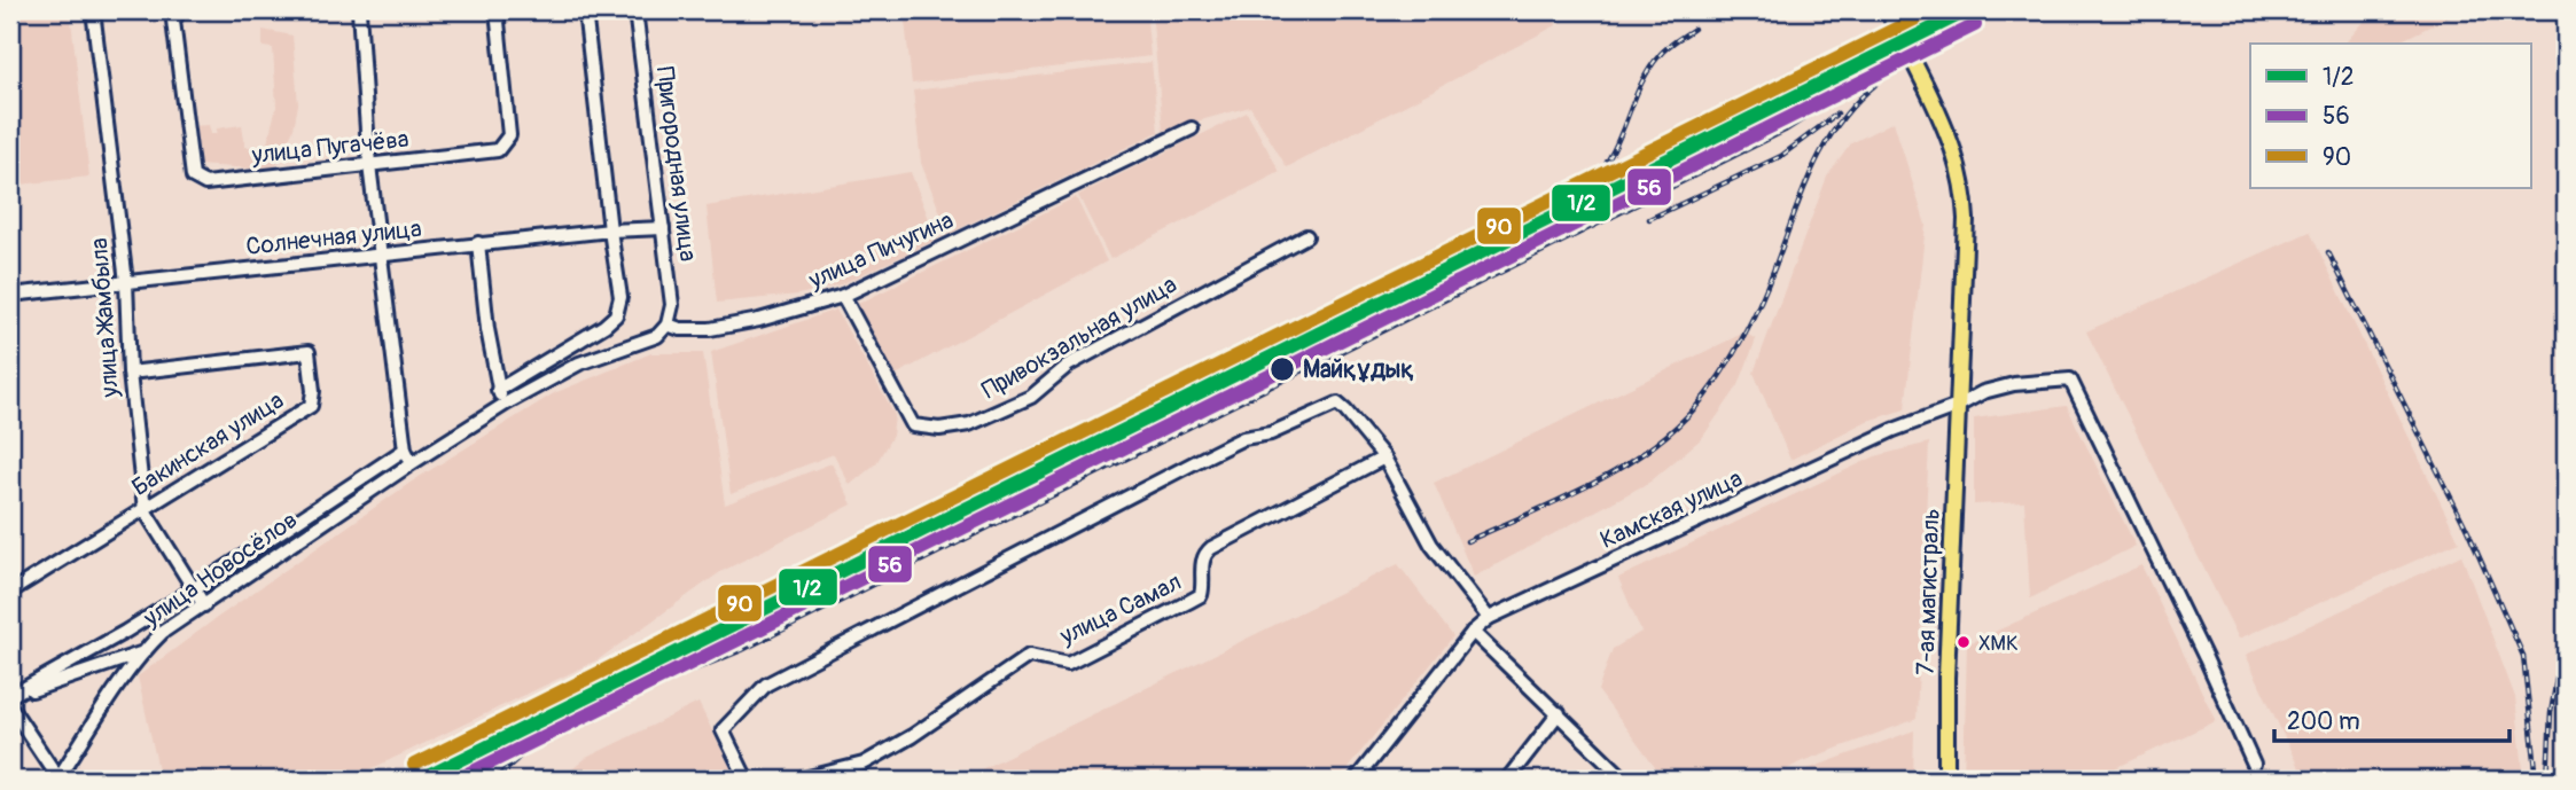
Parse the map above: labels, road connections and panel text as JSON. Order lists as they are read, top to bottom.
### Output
{
  "streets": {
    "main road": ["7-ая магистраль"],
    "street": [
      "улица Пугачёва",
      "Пригородная улица",
      "Солнечная улица",
      "улица Пичугина",
      "улица Жамбыла",
      "Привокзальная улица",
      "Бакинская улица",
      "Камская улица",
      "улица Новосёлов",
      "улица Самал"
    ]
  },
  "crossings": [
    ["Пригородная улица", "Солнечная улица"],
    ["Пригородная улица", "улица Пичугина"],
    ["Солнечная улица", "улица Жамбыла"],
    ["улица Пичугина", "Привокзальная улица"],
    ["улица Жамбыла", "Бакинская улица"],
    ["улица Жамбыла", "улица Новосёлов"],
    ["Камская улица", "7-ая магистраль"]
  ],
  "places": ["Майқұдық", "ХМК"],
  "lines": ["transit line 1/2", "transit line 90", "transit line 56"],
  "legend": ["1/2", "56", "90"],
  "scale_bar": "200 m"
}
